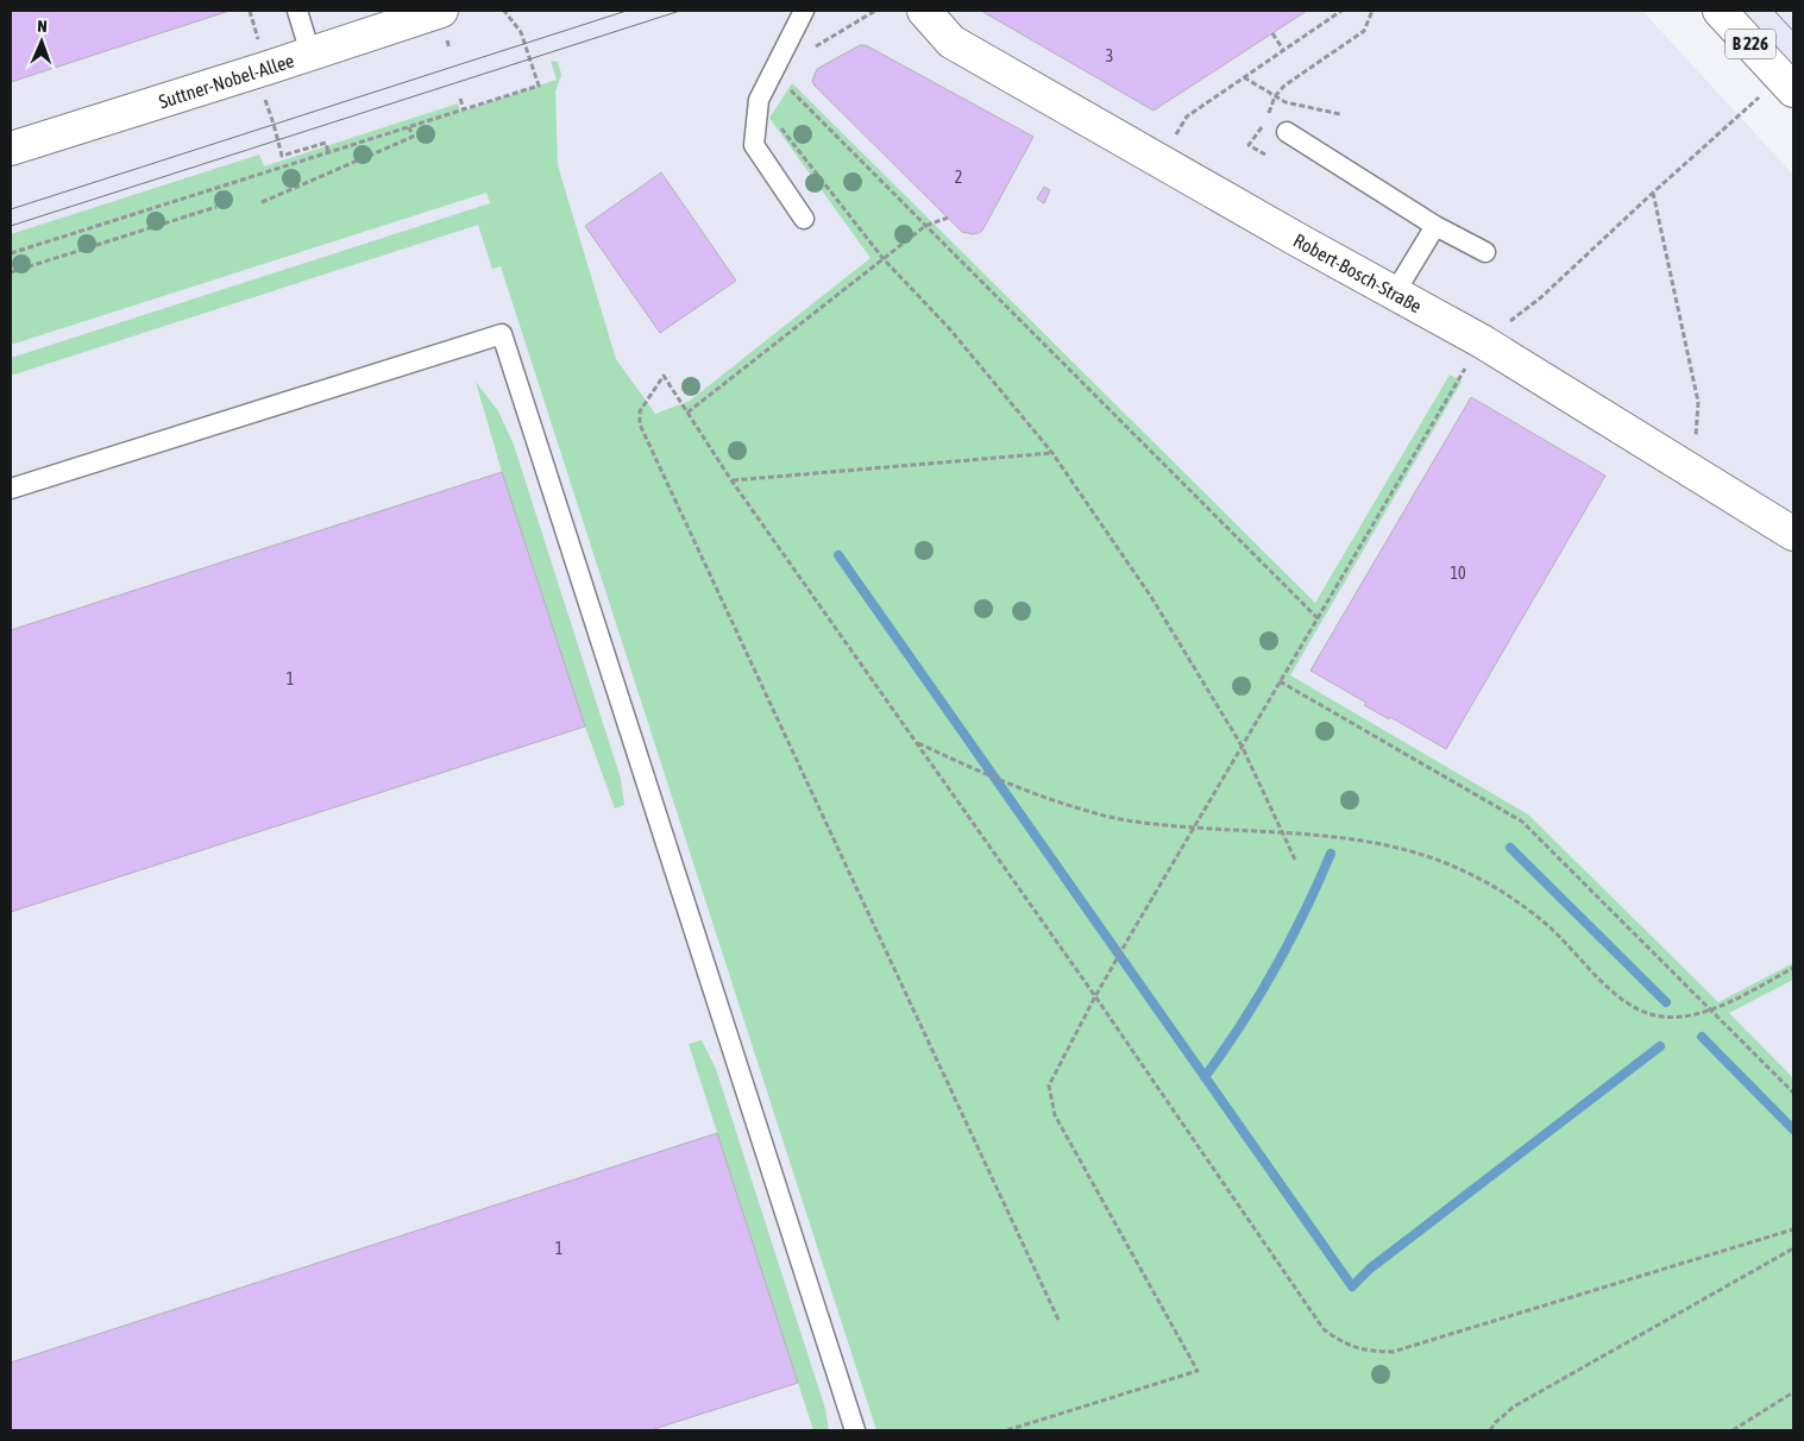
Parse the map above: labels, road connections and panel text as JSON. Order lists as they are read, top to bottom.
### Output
{
  "streets": {
    "street": ["B 226", "Suttner-Nobel-Allee", "Robert-Bosch-Straße"]
  },
  "house_numbers": [
    "3",
    "2",
    "10",
    "1",
    "1"
  ],
  "north": "top"
}
